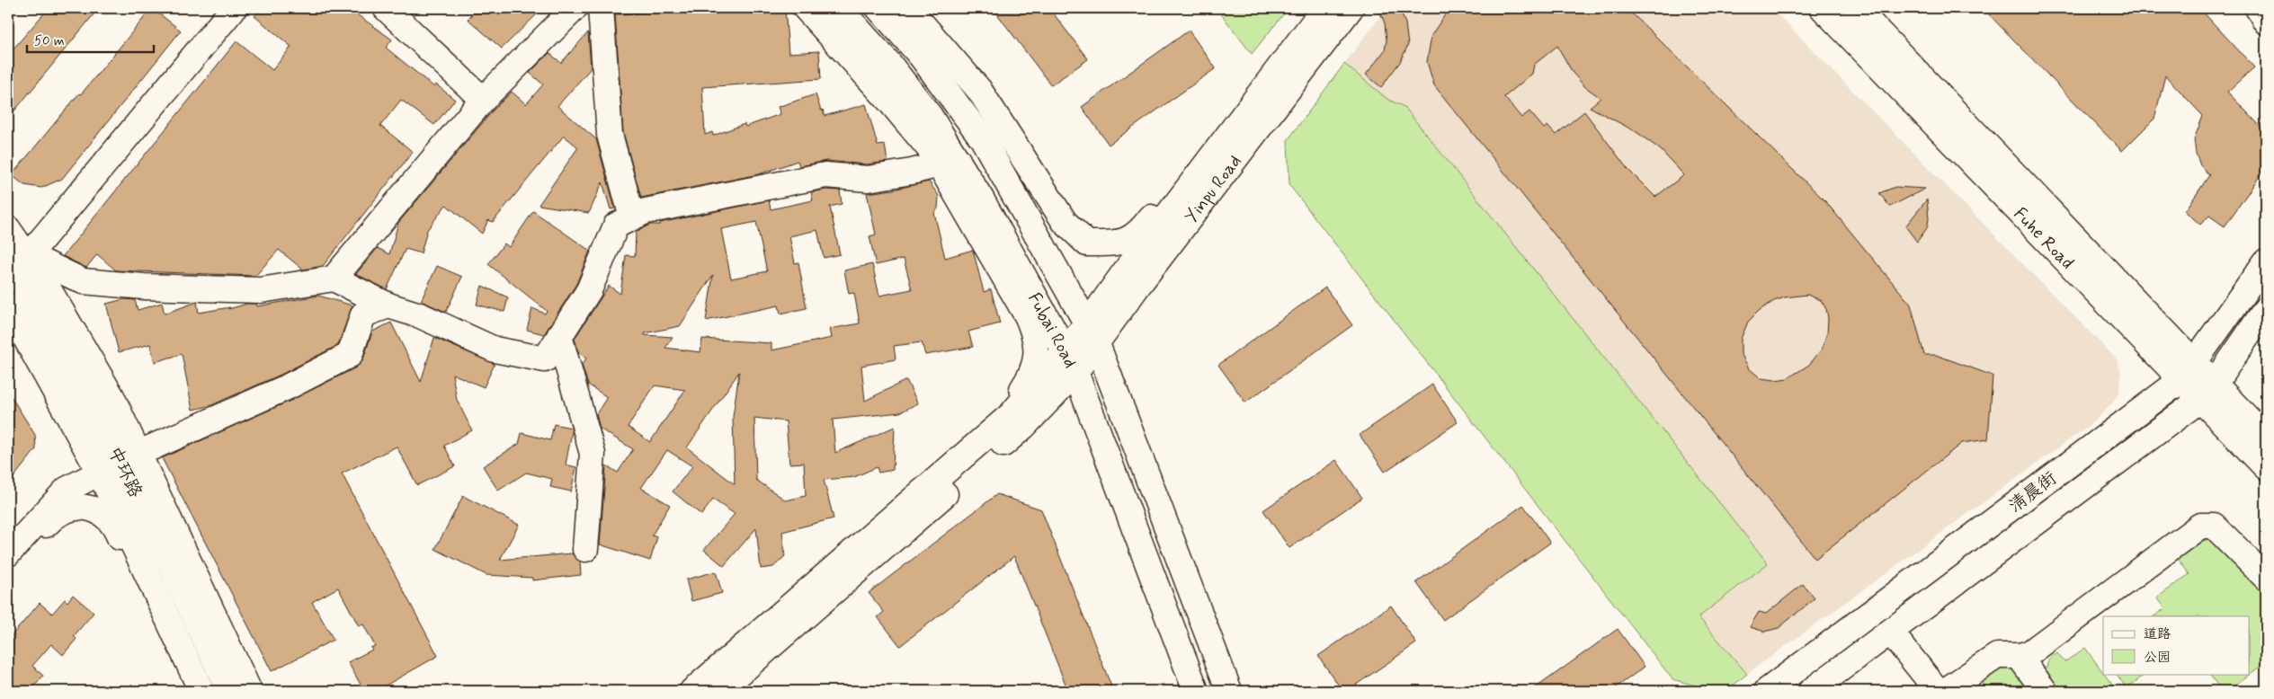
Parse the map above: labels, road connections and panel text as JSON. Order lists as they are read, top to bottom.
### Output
{
  "streets": {
    "street": [
      "Yinpu Road",
      "Fuhe Road",
      "Fubai Road",
      "中环路",
      "清晨街"
    ]
  },
  "crossings": [
    ["Yinpu Road", "Fubai Road"],
    ["Fuhe Road", "清晨街"]
  ],
  "legend": ["道路", "公园"],
  "scale_bar": "50 m"
}
